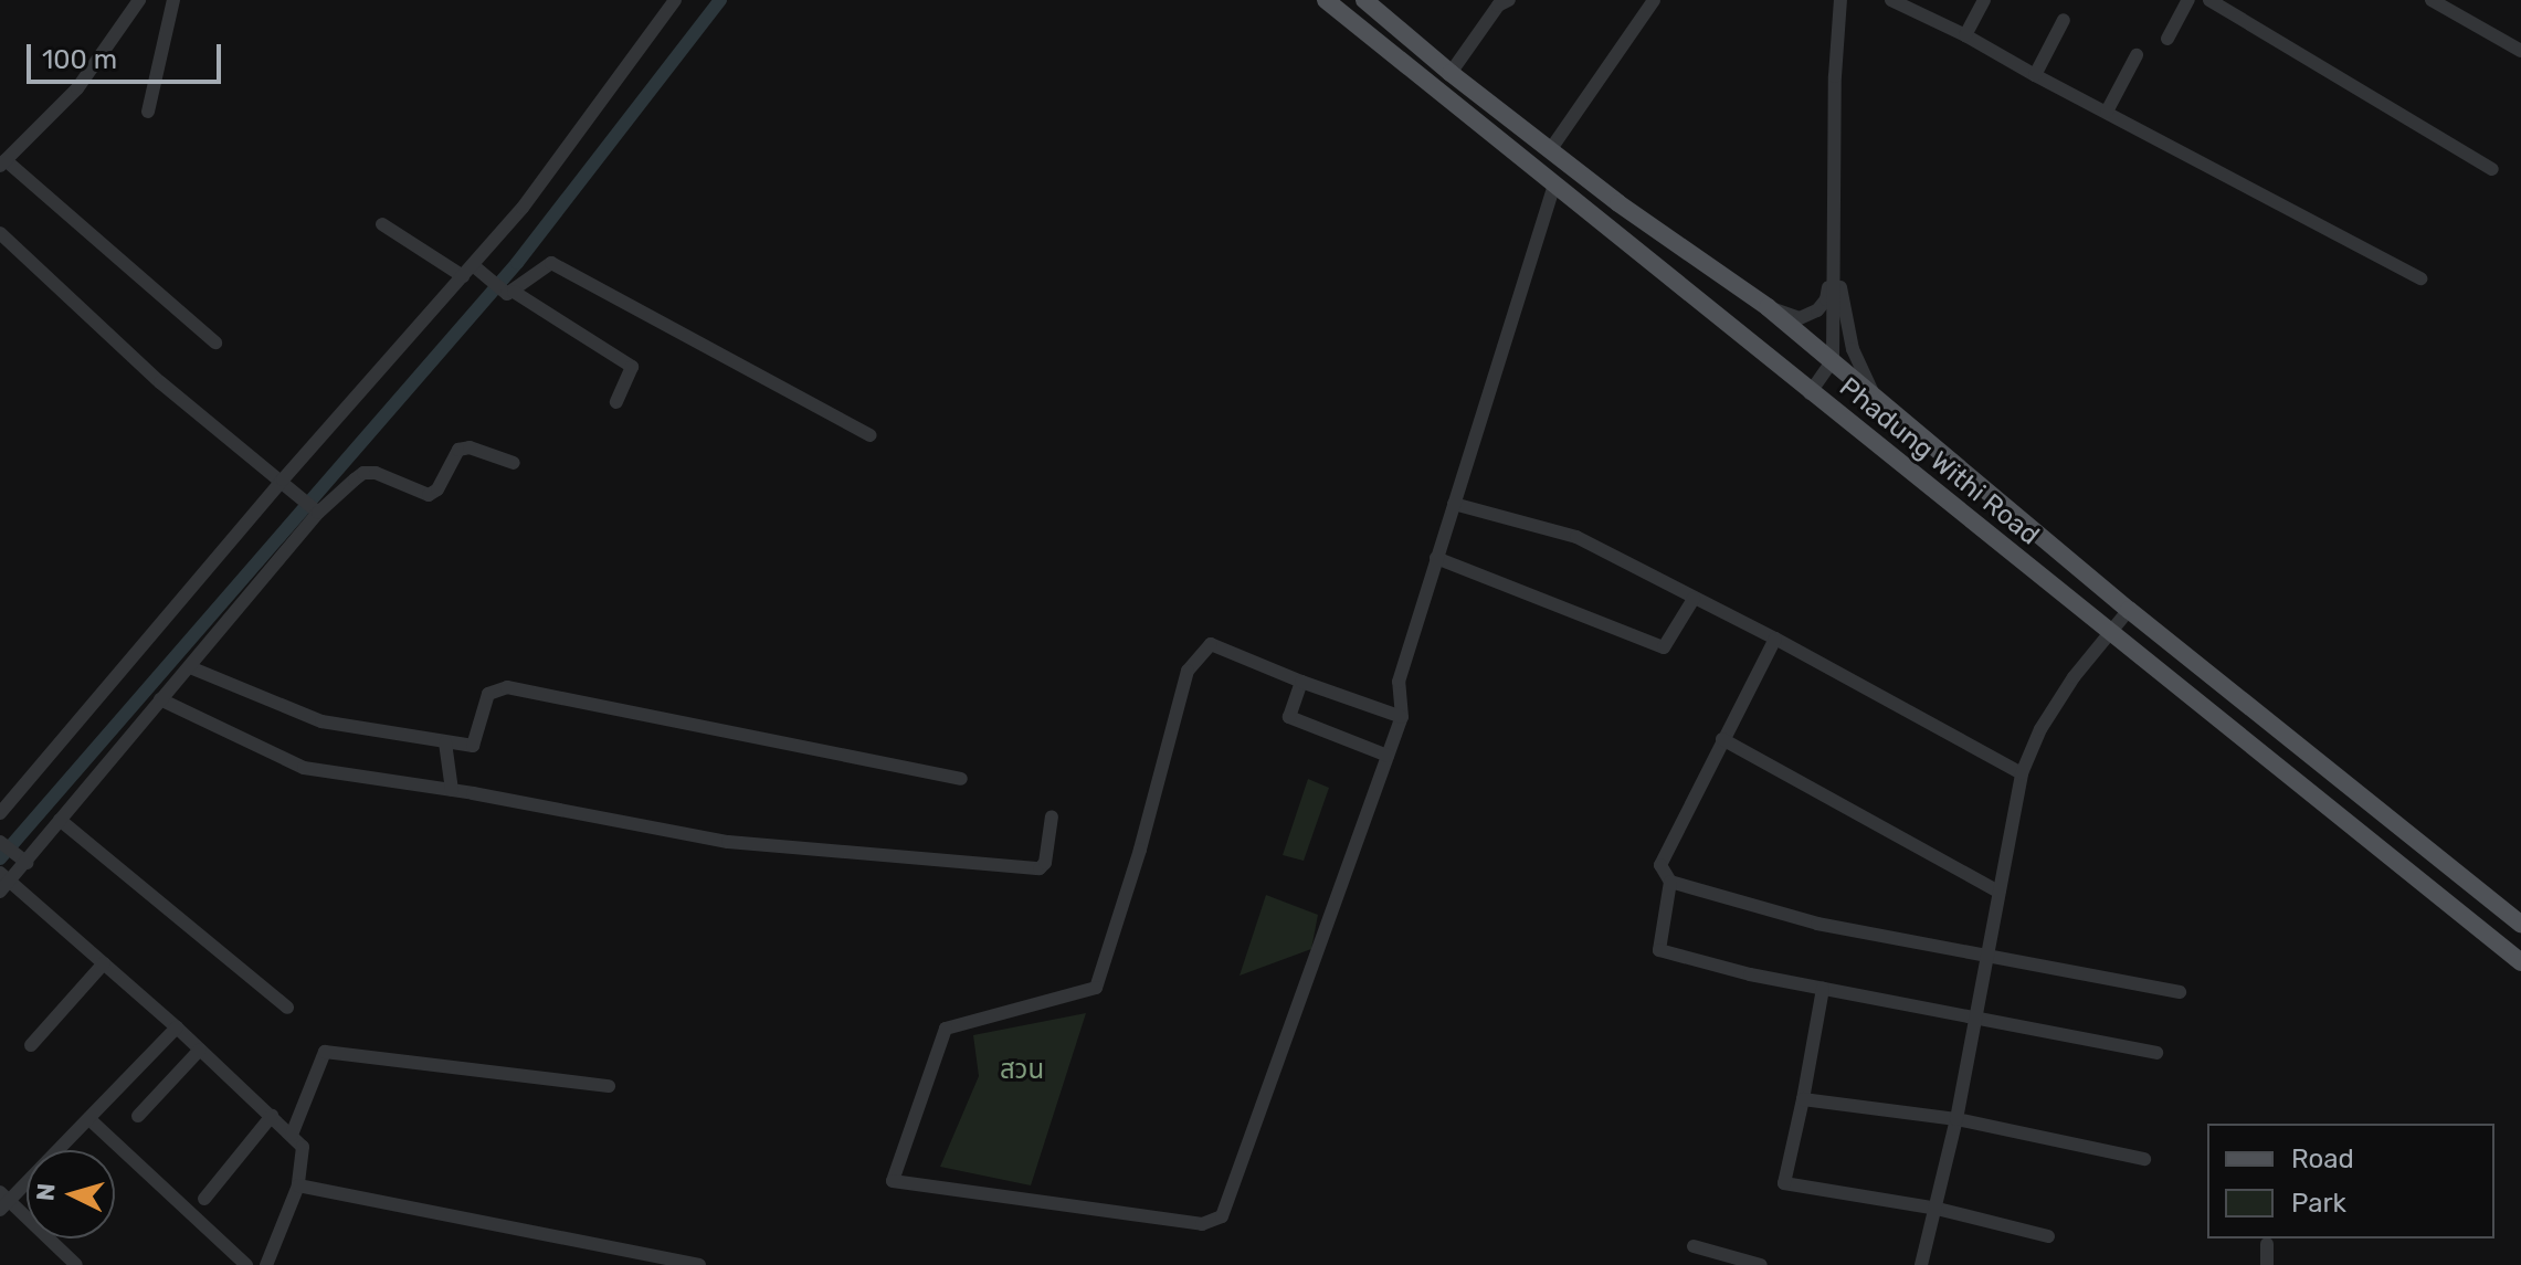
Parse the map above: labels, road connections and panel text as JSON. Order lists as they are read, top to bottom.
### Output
{
  "streets": {
    "main road": ["Phadung Withi Road"]
  },
  "parks": ["สวน"],
  "legend": ["Road", "Park"],
  "scale_bar": "100 m",
  "north": "left"
}
